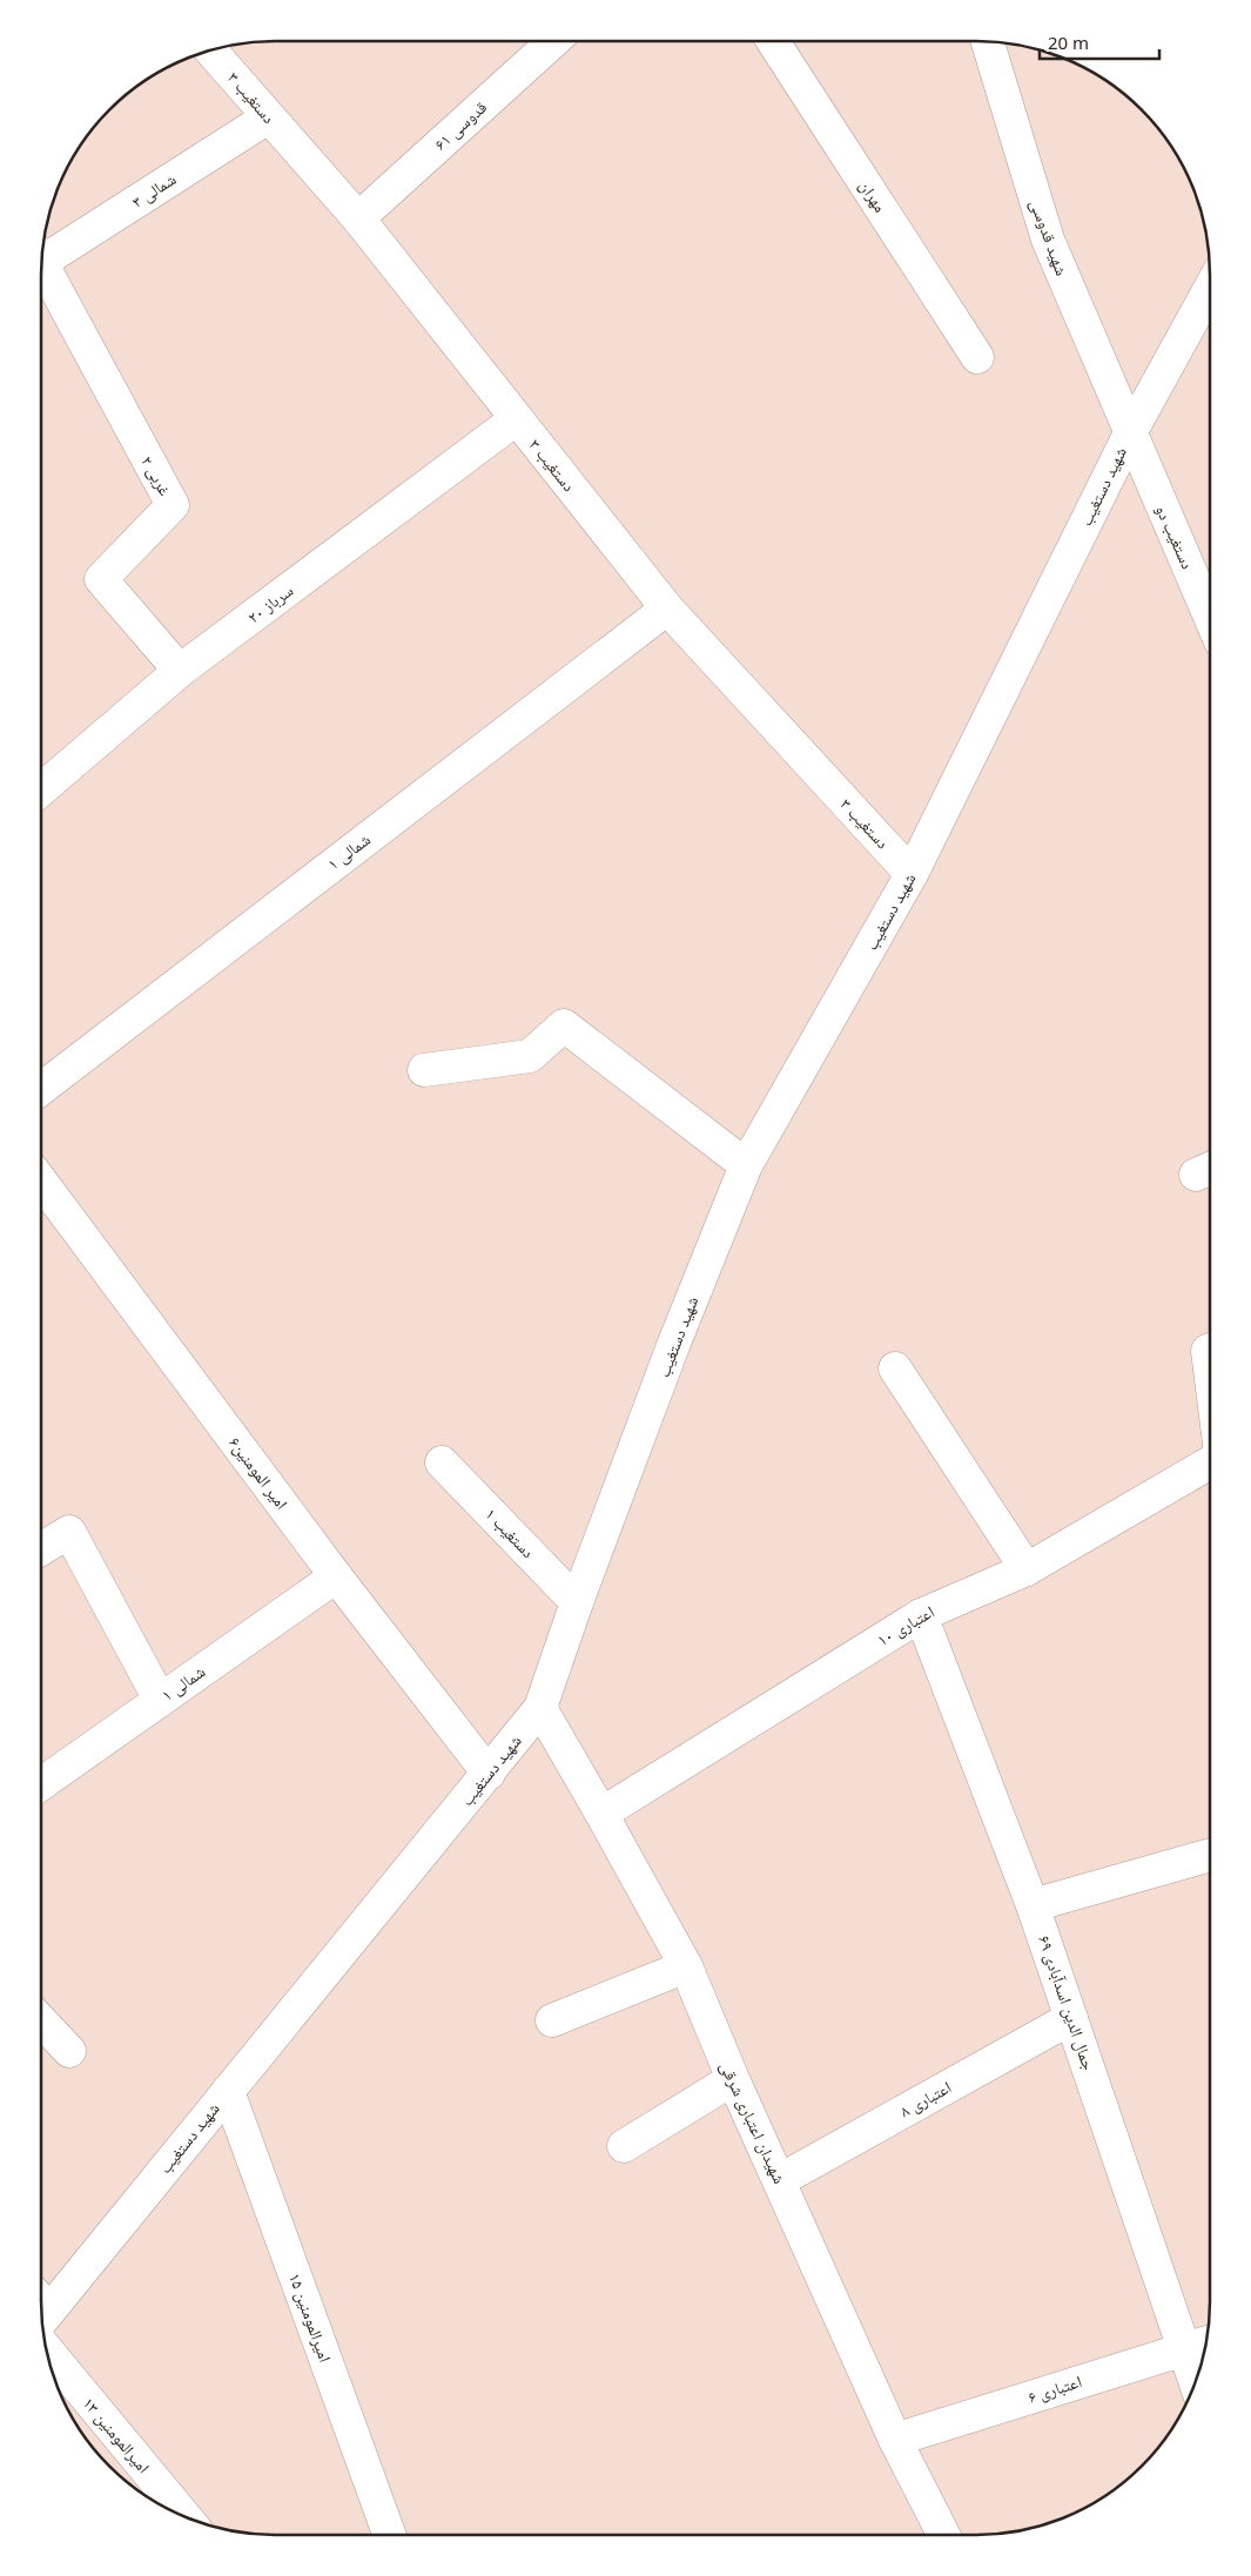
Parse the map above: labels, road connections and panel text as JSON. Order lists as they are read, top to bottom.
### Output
{
  "streets": {
    "street": [
      "دستغیب ۳",
      "قدوسی ۶۱",
      "شمالی ۳",
      "مهران",
      "شهید قدوسی",
      "غربی ۲",
      "شهید دستغیب",
      "دستغیب دو",
      "سرباز ۲۰",
      "شمالی ۱",
      "امیر المومنین۶",
      "دستغیب ۱",
      "اعتباری ۱۰",
      "جمال الدین اسدآبادی ۶۹",
      "اعتباری ۸",
      "شهیدان اعتباری شرقی",
      "امیرالمومنین ۱۵",
      "اعتباری ۶",
      "امیرالمومنین ۱۳"
    ]
  },
  "crossings": [
    ["دستغیب ۳", "قدوسی ۶۱"],
    ["دستغیب ۳", "شمالی ۳"],
    ["دستغیب ۳", "شهید دستغیب"],
    ["دستغیب ۳", "سرباز ۲۰"],
    ["دستغیب ۳", "شمالی ۱"],
    ["شهید قدوسی", "شهید دستغیب"],
    ["شهید قدوسی", "دستغیب دو"],
    ["غربی ۲", "سرباز ۲۰"],
    ["شهید دستغیب", "دستغیب دو"],
    ["شهید دستغیب", "امیر المومنین۶"],
    ["شهید دستغیب", "دستغیب ۱"],
    ["شهید دستغیب", "شهیدان اعتباری شرقی"],
    ["شهید دستغیب", "امیرالمومنین ۱۵"],
    ["شمالی ۱", "امیر المومنین۶"],
    ["اعتباری ۱۰", "جمال الدین اسدآبادی ۶۹"],
    ["اعتباری ۱۰", "شهیدان اعتباری شرقی"],
    ["جمال الدین اسدآبادی ۶۹", "اعتباری ۸"],
    ["جمال الدین اسدآبادی ۶۹", "اعتباری ۶"],
    ["اعتباری ۸", "شهیدان اعتباری شرقی"],
    ["شهیدان اعتباری شرقی", "اعتباری ۶"]
  ],
  "scale_bar": "20 m"
}
